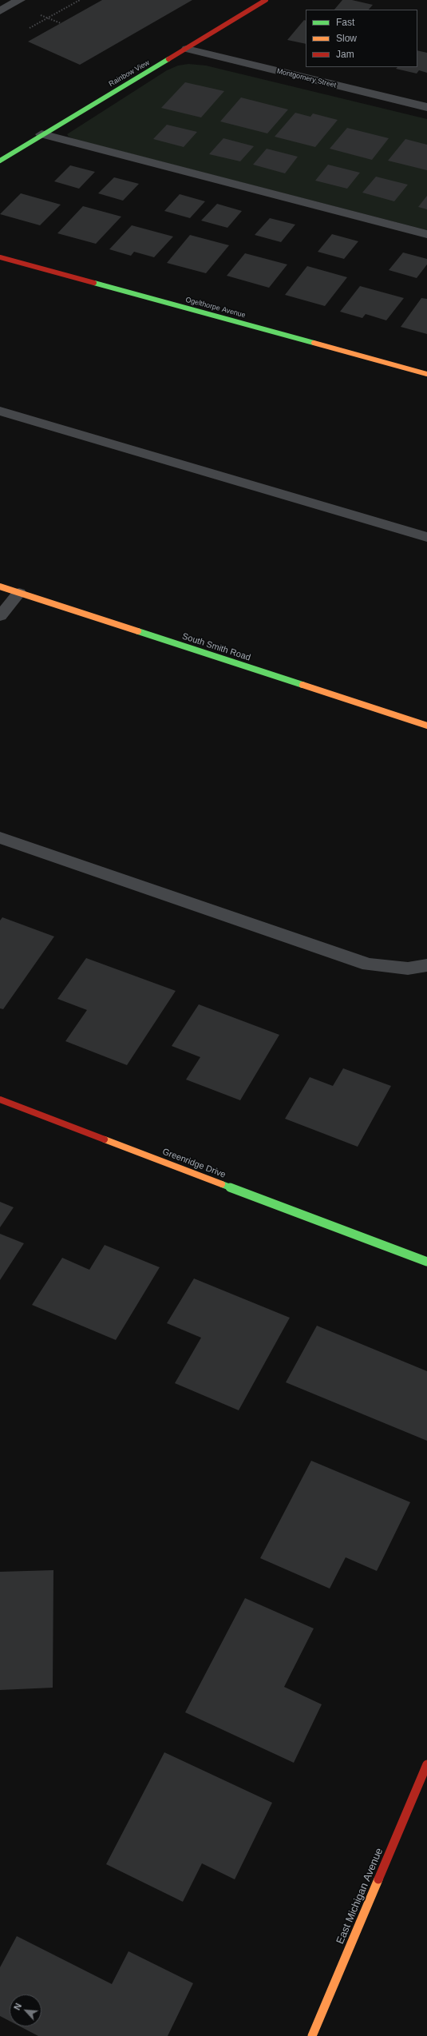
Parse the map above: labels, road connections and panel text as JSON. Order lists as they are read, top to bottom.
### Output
{
  "streets": {
    "street": [
      "Rainbow View",
      "Montgomery Street",
      "Ogelthorpe Avenue",
      "South Smith Road",
      "Greenridge Drive",
      "East Michigan Avenue"
    ]
  },
  "crossings": [
    ["Rainbow View", "Montgomery Street"]
  ],
  "legend": ["Fast", "Slow", "Jam"],
  "north": "top left"
}
